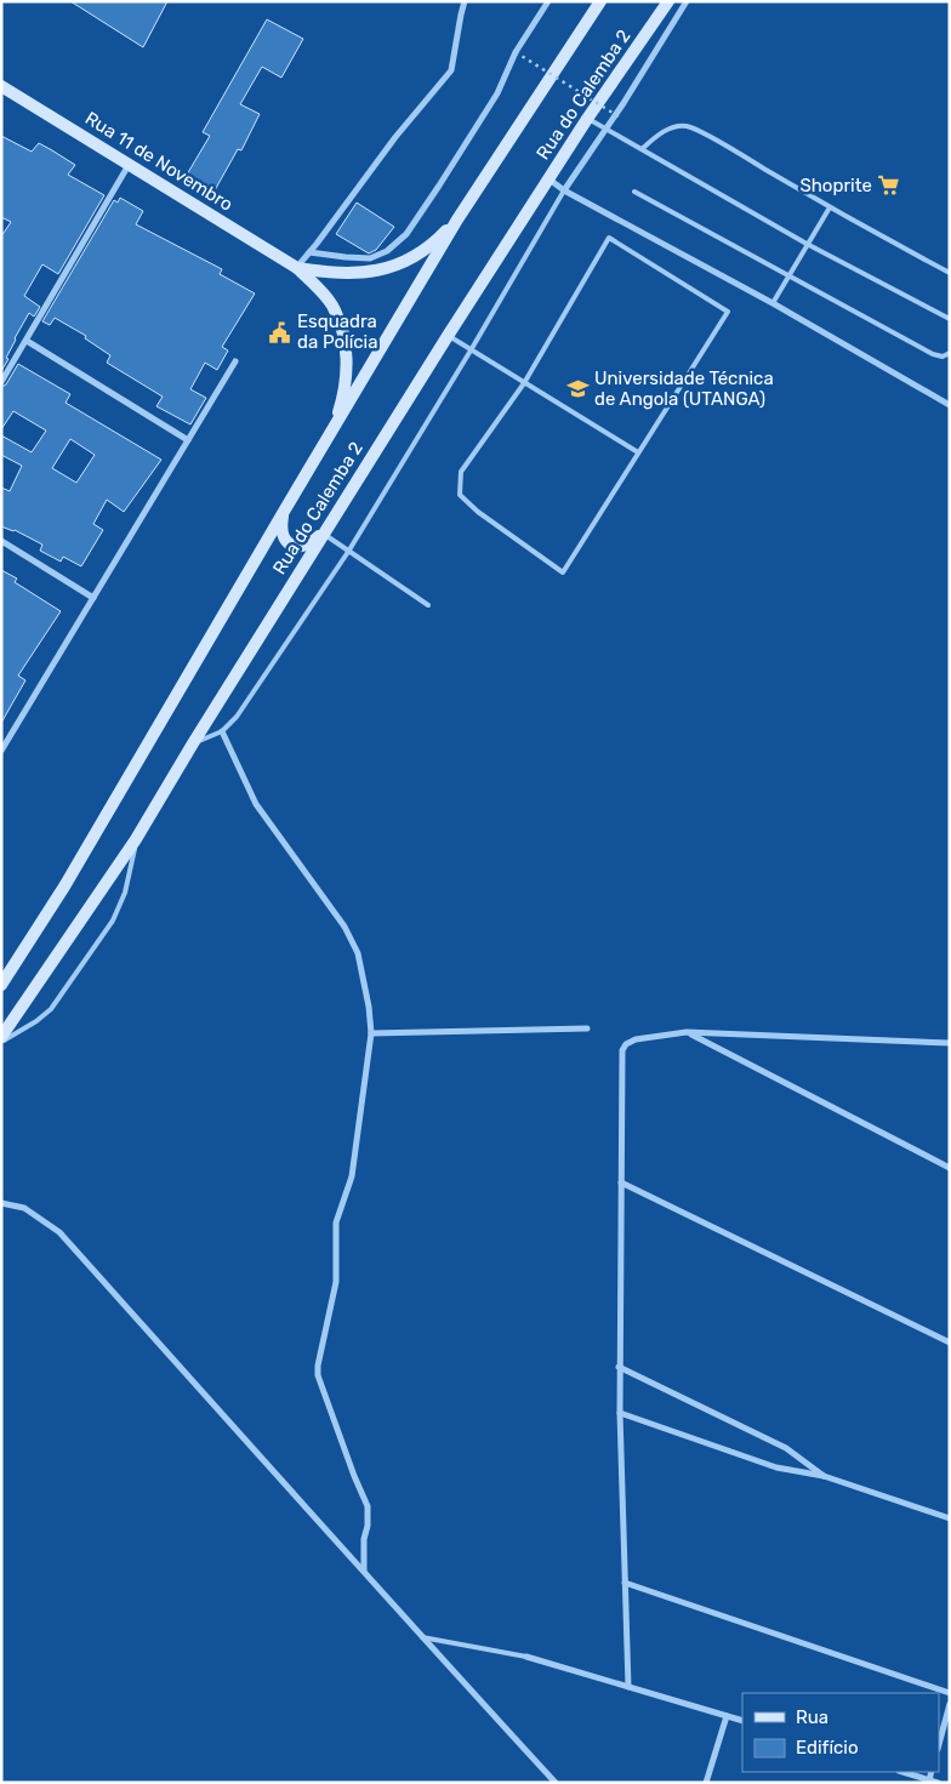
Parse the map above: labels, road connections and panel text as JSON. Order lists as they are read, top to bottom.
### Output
{
  "streets": {
    "main road": ["Rua do Calemba 2", "Rua 11 de Novembro"]
  },
  "places": {
    "supermarket": ["Shoprite"],
    "public building": ["Esquadra da Polícia"],
    "school or university": ["Universidade Técnica de Angola (UTANGA)"]
  },
  "legend": ["Rua", "Edifício"]
}
